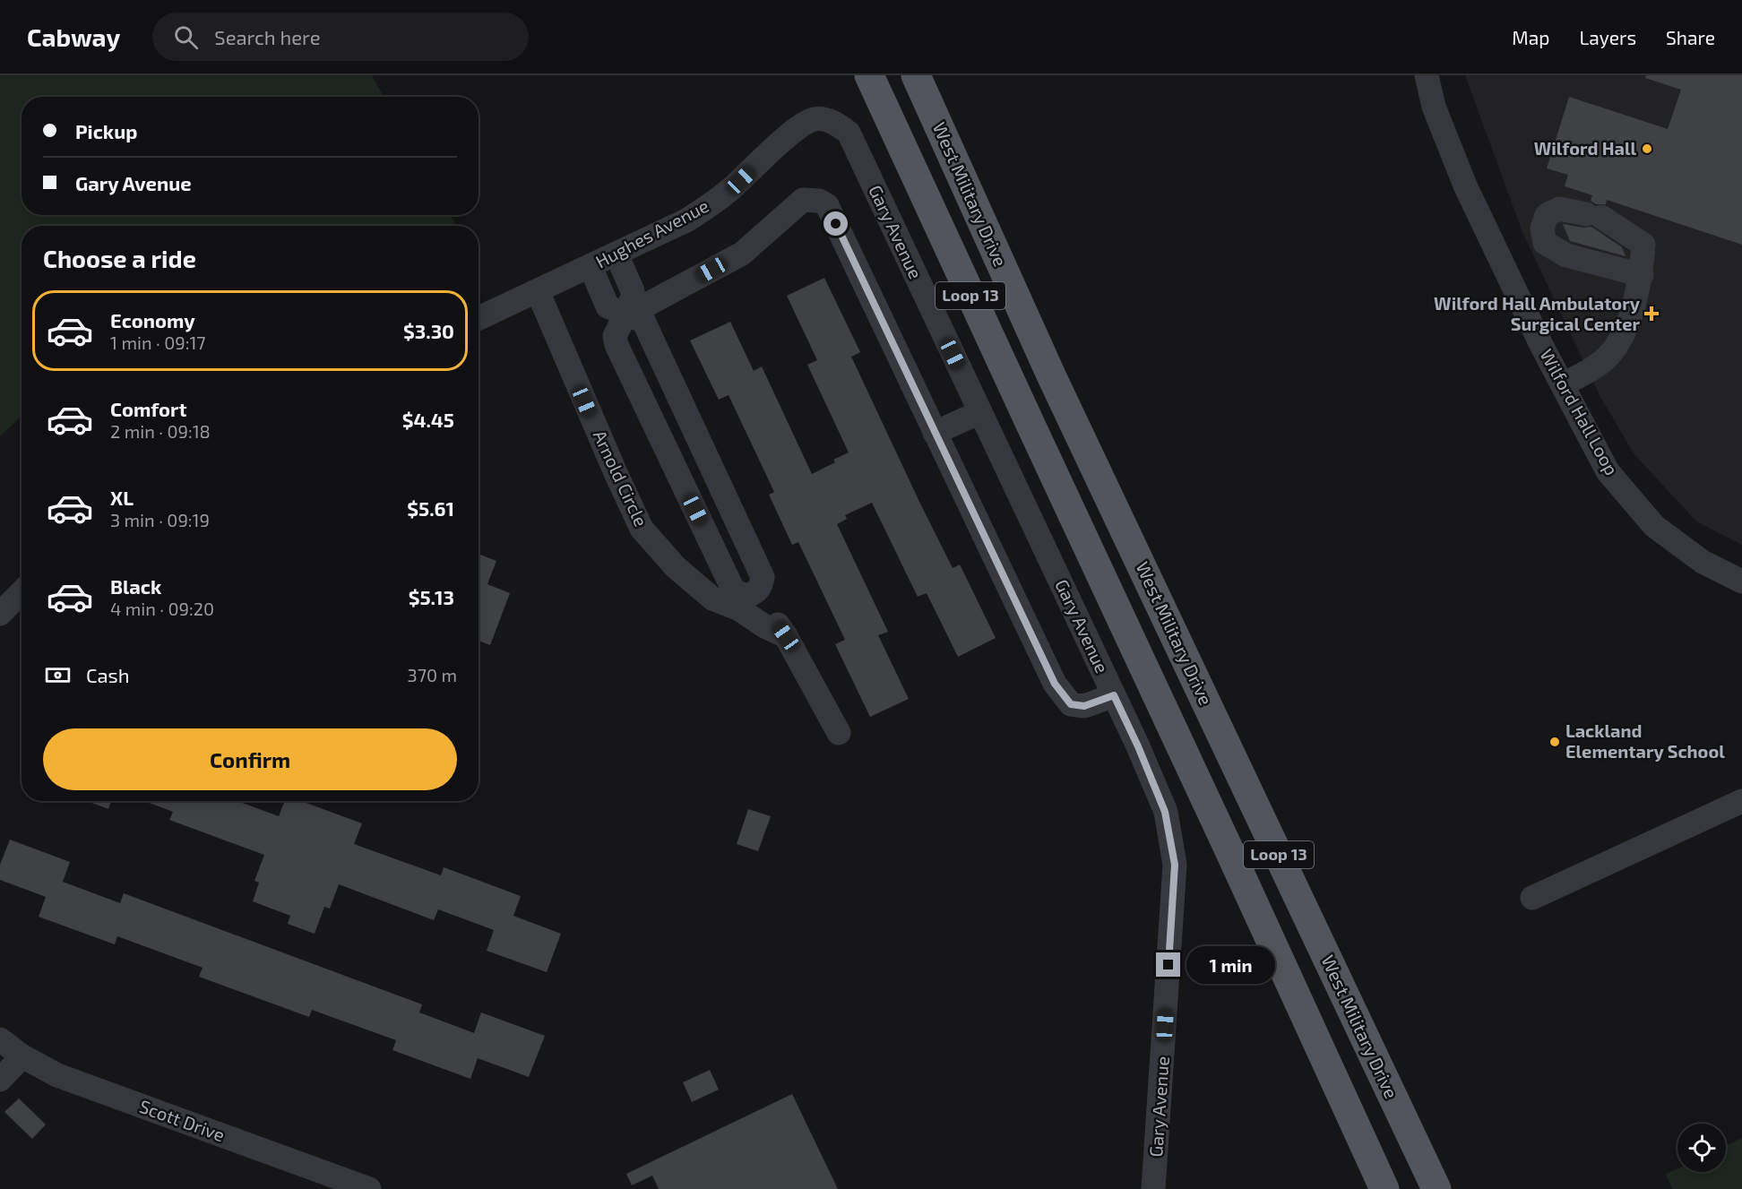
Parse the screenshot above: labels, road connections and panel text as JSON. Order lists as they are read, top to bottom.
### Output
{
  "streets": {
    "main road": ["West Military Drive", "Loop 13"],
    "street": [
      "Gary Avenue",
      "Hughes Avenue",
      "Wilford Hall Loop",
      "Arnold Circle",
      "Scott Drive"
    ]
  },
  "crossings": [
    ["Gary Avenue", "Hughes Avenue"],
    ["Hughes Avenue", "Arnold Circle"]
  ],
  "places": {
    "other": ["Wilford Hall", "Lackland Elementary School"],
    "health": ["Wilford Hall Ambulatory Surgical Center"]
  },
  "page": {
    "header": "Cabway",
    "search": "Search here",
    "nav": ["Map", "Layers", "Share"],
    "banner": ["Pickup", "Gary Avenue"],
    "heading": "Choose a ride",
    "list": [
      {
        "name": "Economy",
        "note": "1 min · 09:17",
        "value": "$3.30"
      },
      {
        "name": "Comfort",
        "note": "2 min · 09:18",
        "value": "$4.45"
      },
      {
        "name": "XL",
        "note": "3 min · 09:19",
        "value": "$5.61"
      },
      {
        "name": "Black",
        "note": "4 min · 09:20",
        "value": "$5.13"
      }
    ],
    "pay": ["Cash", "370 m"],
    "buttons": "Confirm",
    "bubble": "1 min"
  }
}
